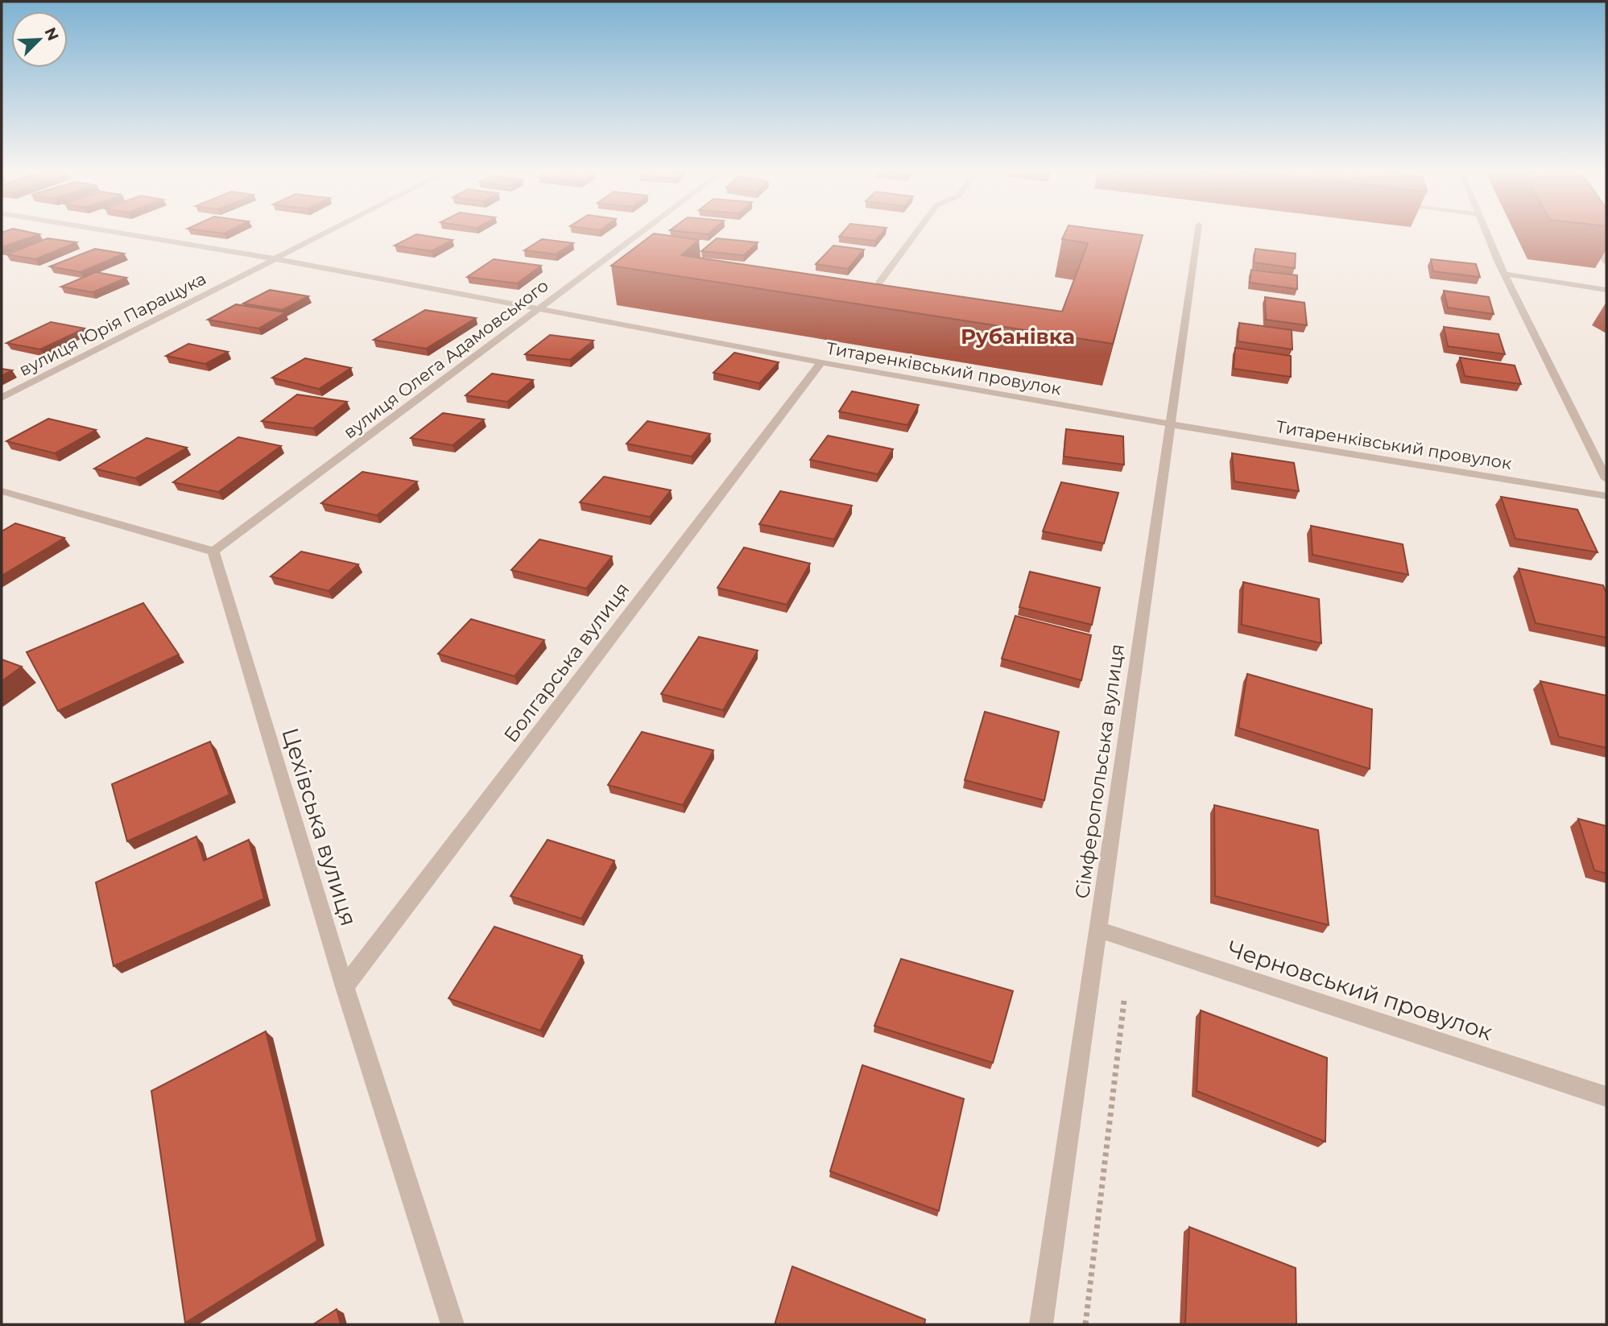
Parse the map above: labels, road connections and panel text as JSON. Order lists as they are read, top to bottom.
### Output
{
  "streets": {
    "street": [
      "вулиця Юрія Паращука",
      "вулиця Олега Адамовського",
      "Титаренківський провулок",
      "Болгарська вулиця",
      "Сімферопольська вулиця",
      "Цехівська вулиця",
      "Черновський провулок"
    ]
  },
  "crossings": [
    ["вулиця Юрія Паращука", "Титаренківський провулок"],
    ["вулиця Олега Адамовського", "Титаренківський провулок"],
    ["вулиця Олега Адамовського", "Цехівська вулиця"],
    ["Титаренківський провулок", "Болгарська вулиця"],
    ["Титаренківський провулок", "Сімферопольська вулиця"],
    ["Болгарська вулиця", "Цехівська вулиця"],
    ["Сімферопольська вулиця", "Черновський провулок"]
  ],
  "districts": ["Рубанівка"],
  "north": "top right"
}
